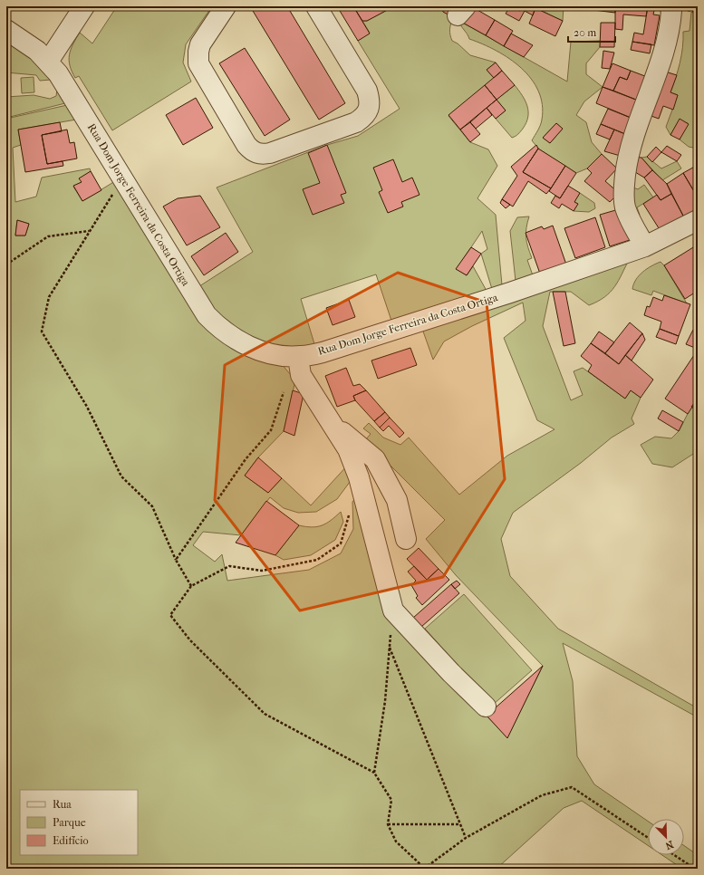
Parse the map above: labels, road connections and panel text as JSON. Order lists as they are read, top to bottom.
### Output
{
  "streets": {
    "street": ["Rua Dom Jorge Ferreira da Costa Ortiga"]
  },
  "legend": ["Rua", "Parque", "Edifício"],
  "scale_bar": "20 m",
  "north": "bottom right"
}
